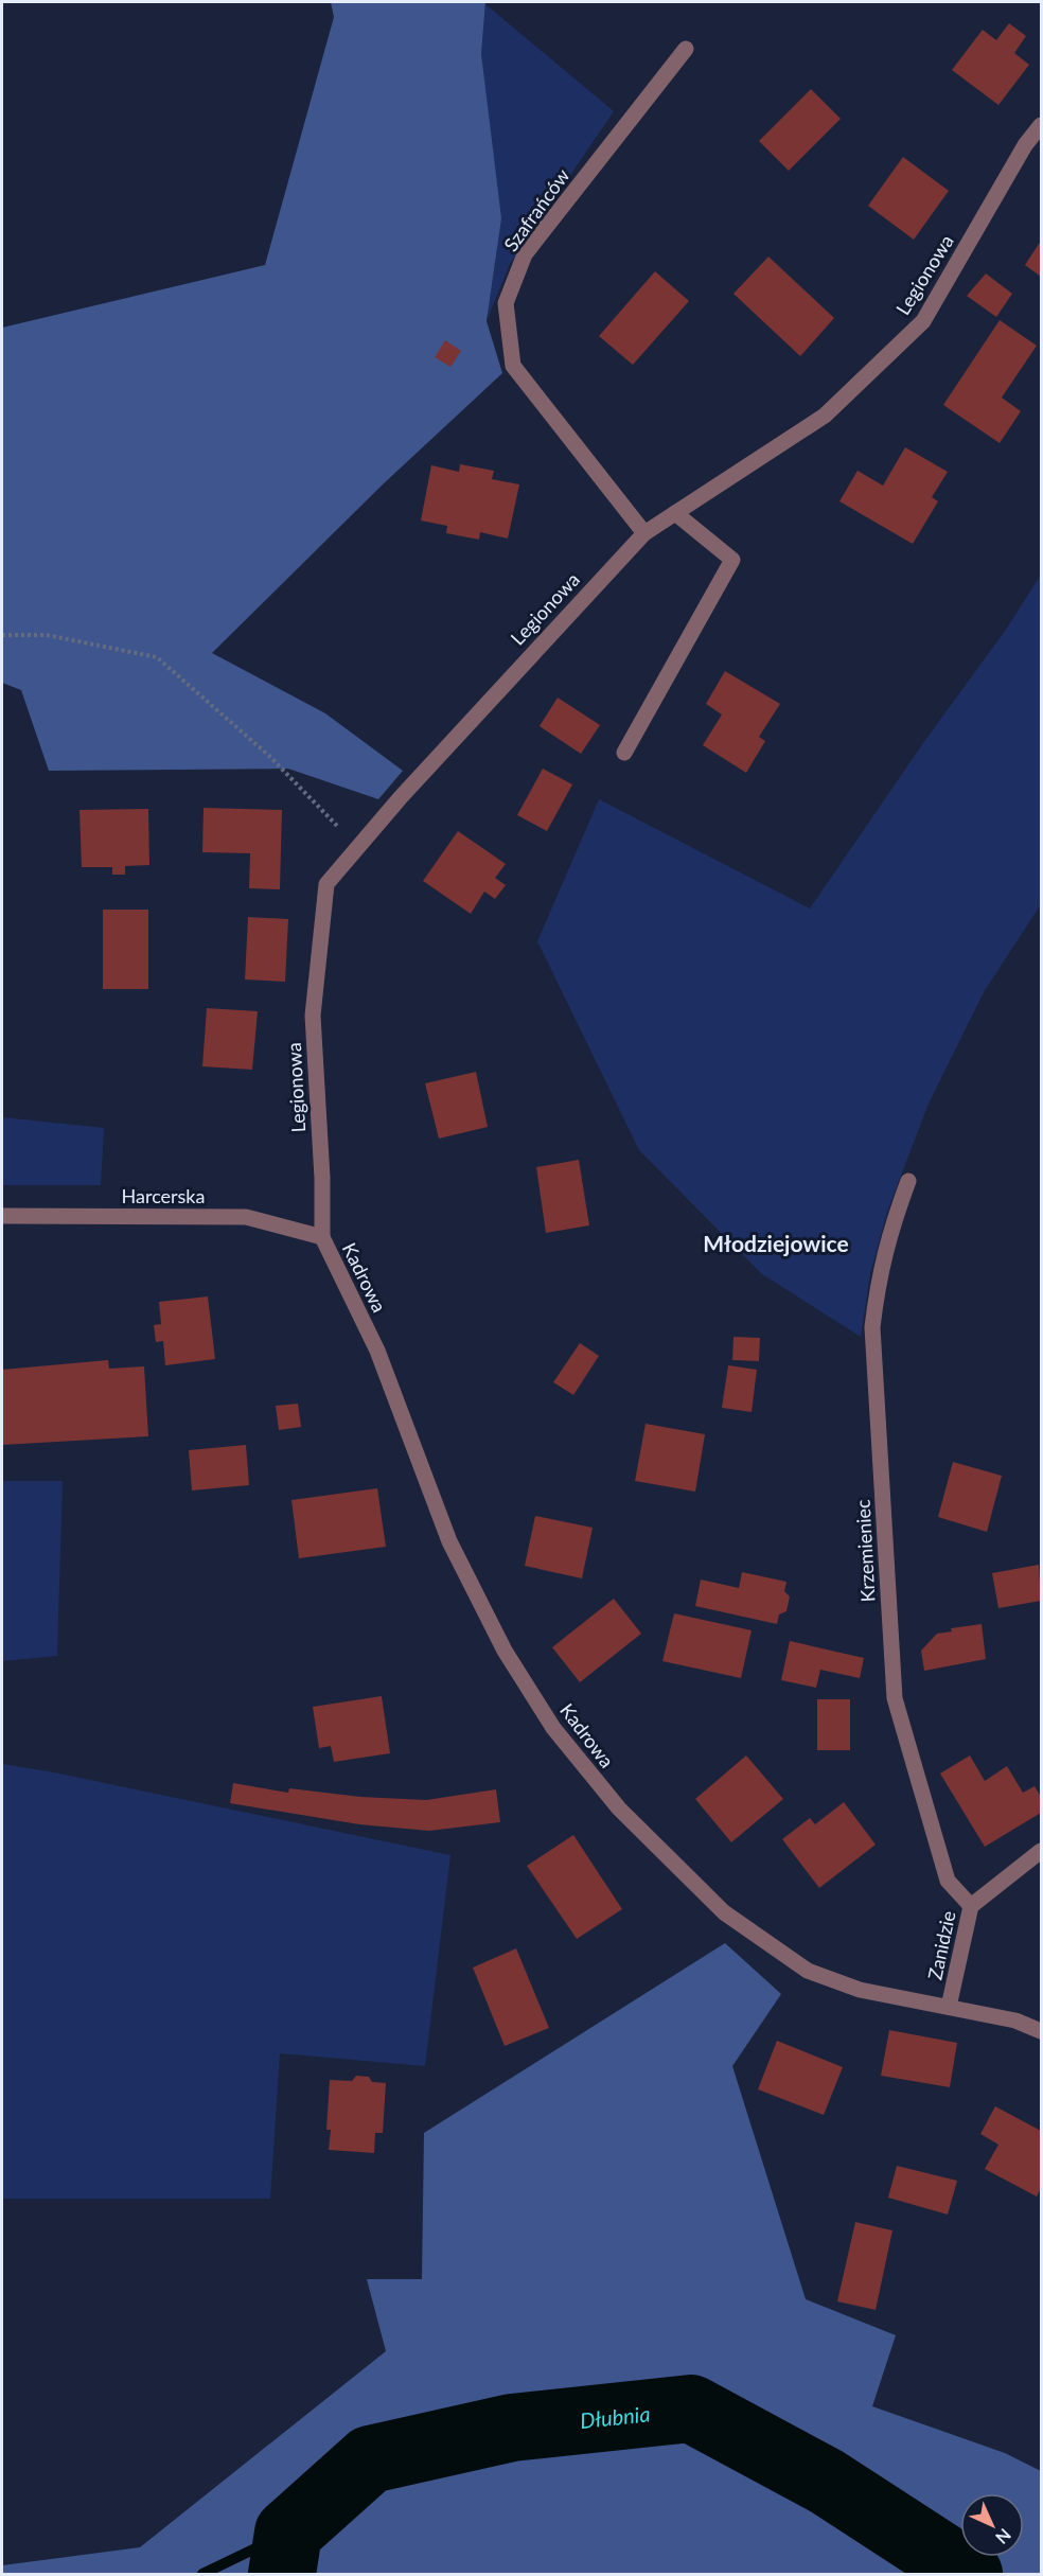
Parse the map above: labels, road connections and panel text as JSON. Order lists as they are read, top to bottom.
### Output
{
  "streets": {
    "street": [
      "Szafrańców",
      "Legionowa",
      "Harcerska",
      "Kadrowa",
      "Krzemieniec",
      "Zanidzie"
    ]
  },
  "crossings": [
    ["Szafrańców", "Legionowa"],
    ["Legionowa", "Harcerska"],
    ["Legionowa", "Kadrowa"],
    ["Harcerska", "Kadrowa"],
    ["Kadrowa", "Zanidzie"],
    ["Krzemieniec", "Zanidzie"]
  ],
  "districts": ["Młodziejowice"],
  "water": ["Dłubnia"],
  "north": "bottom right"
}
